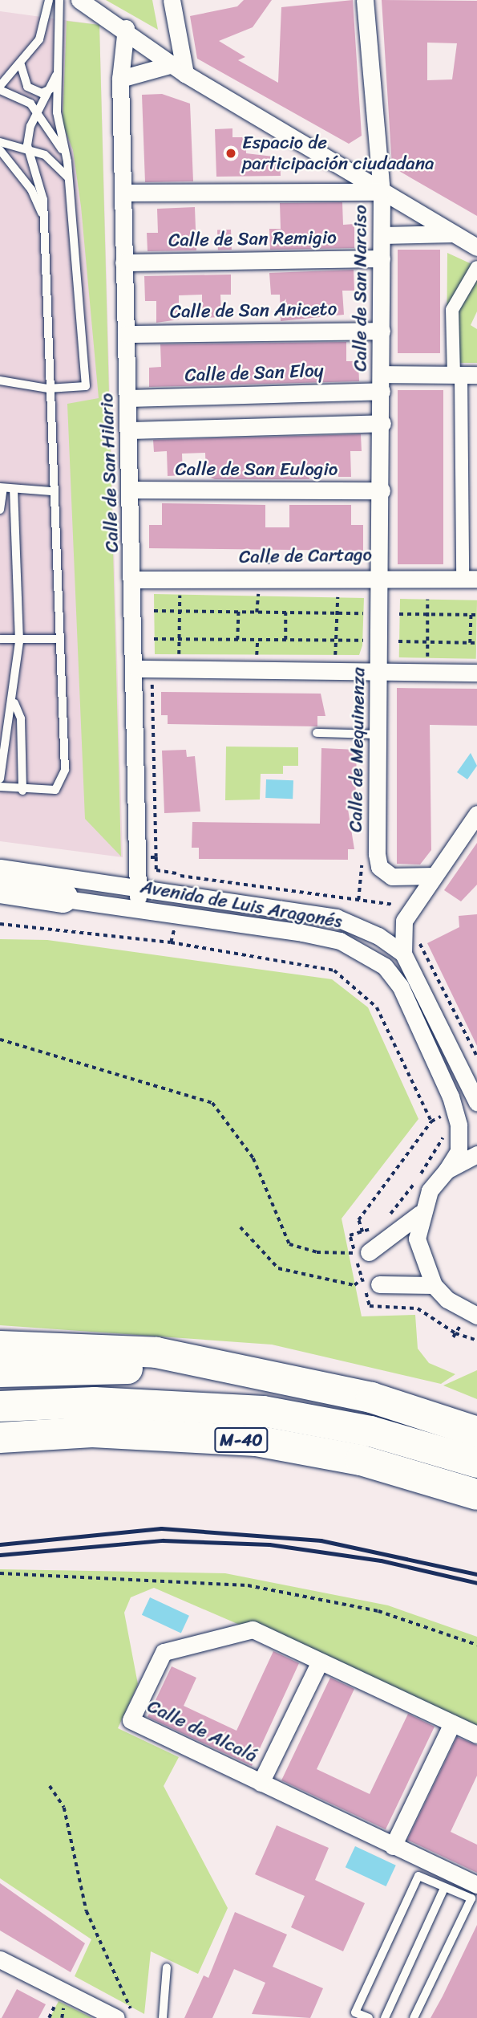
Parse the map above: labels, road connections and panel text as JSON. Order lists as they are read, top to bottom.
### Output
{
  "streets": {
    "highway": ["M-40"],
    "street": [
      "Calle de San Remigio",
      "Calle de San Narciso",
      "Calle de San Aniceto",
      "Calle de San Eloy",
      "Calle de San Eulogio",
      "Calle de San Hilario",
      "Calle de Cartago",
      "Calle de Mequinenza",
      "Avenida de Luis Aragonés",
      "Calle de Alcalá"
    ]
  },
  "crossings": [
    ["Calle de San Remigio", "Calle de San Narciso"],
    ["Calle de San Remigio", "Calle de San Hilario"],
    ["Calle de San Narciso", "Calle de San Aniceto"],
    ["Calle de San Narciso", "Calle de San Eloy"],
    ["Calle de San Narciso", "Calle de San Eulogio"],
    ["Calle de San Narciso", "Calle de Cartago"],
    ["Calle de San Narciso", "Calle de Mequinenza"],
    ["Calle de San Aniceto", "Calle de San Hilario"],
    ["Calle de San Eloy", "Calle de San Hilario"],
    ["Calle de San Eulogio", "Calle de San Hilario"],
    ["Calle de San Hilario", "Calle de Cartago"],
    ["Calle de San Hilario", "Avenida de Luis Aragonés"],
    ["Calle de Cartago", "Calle de Mequinenza"]
  ],
  "places": ["Espacio de participación ciudadana"]
}
